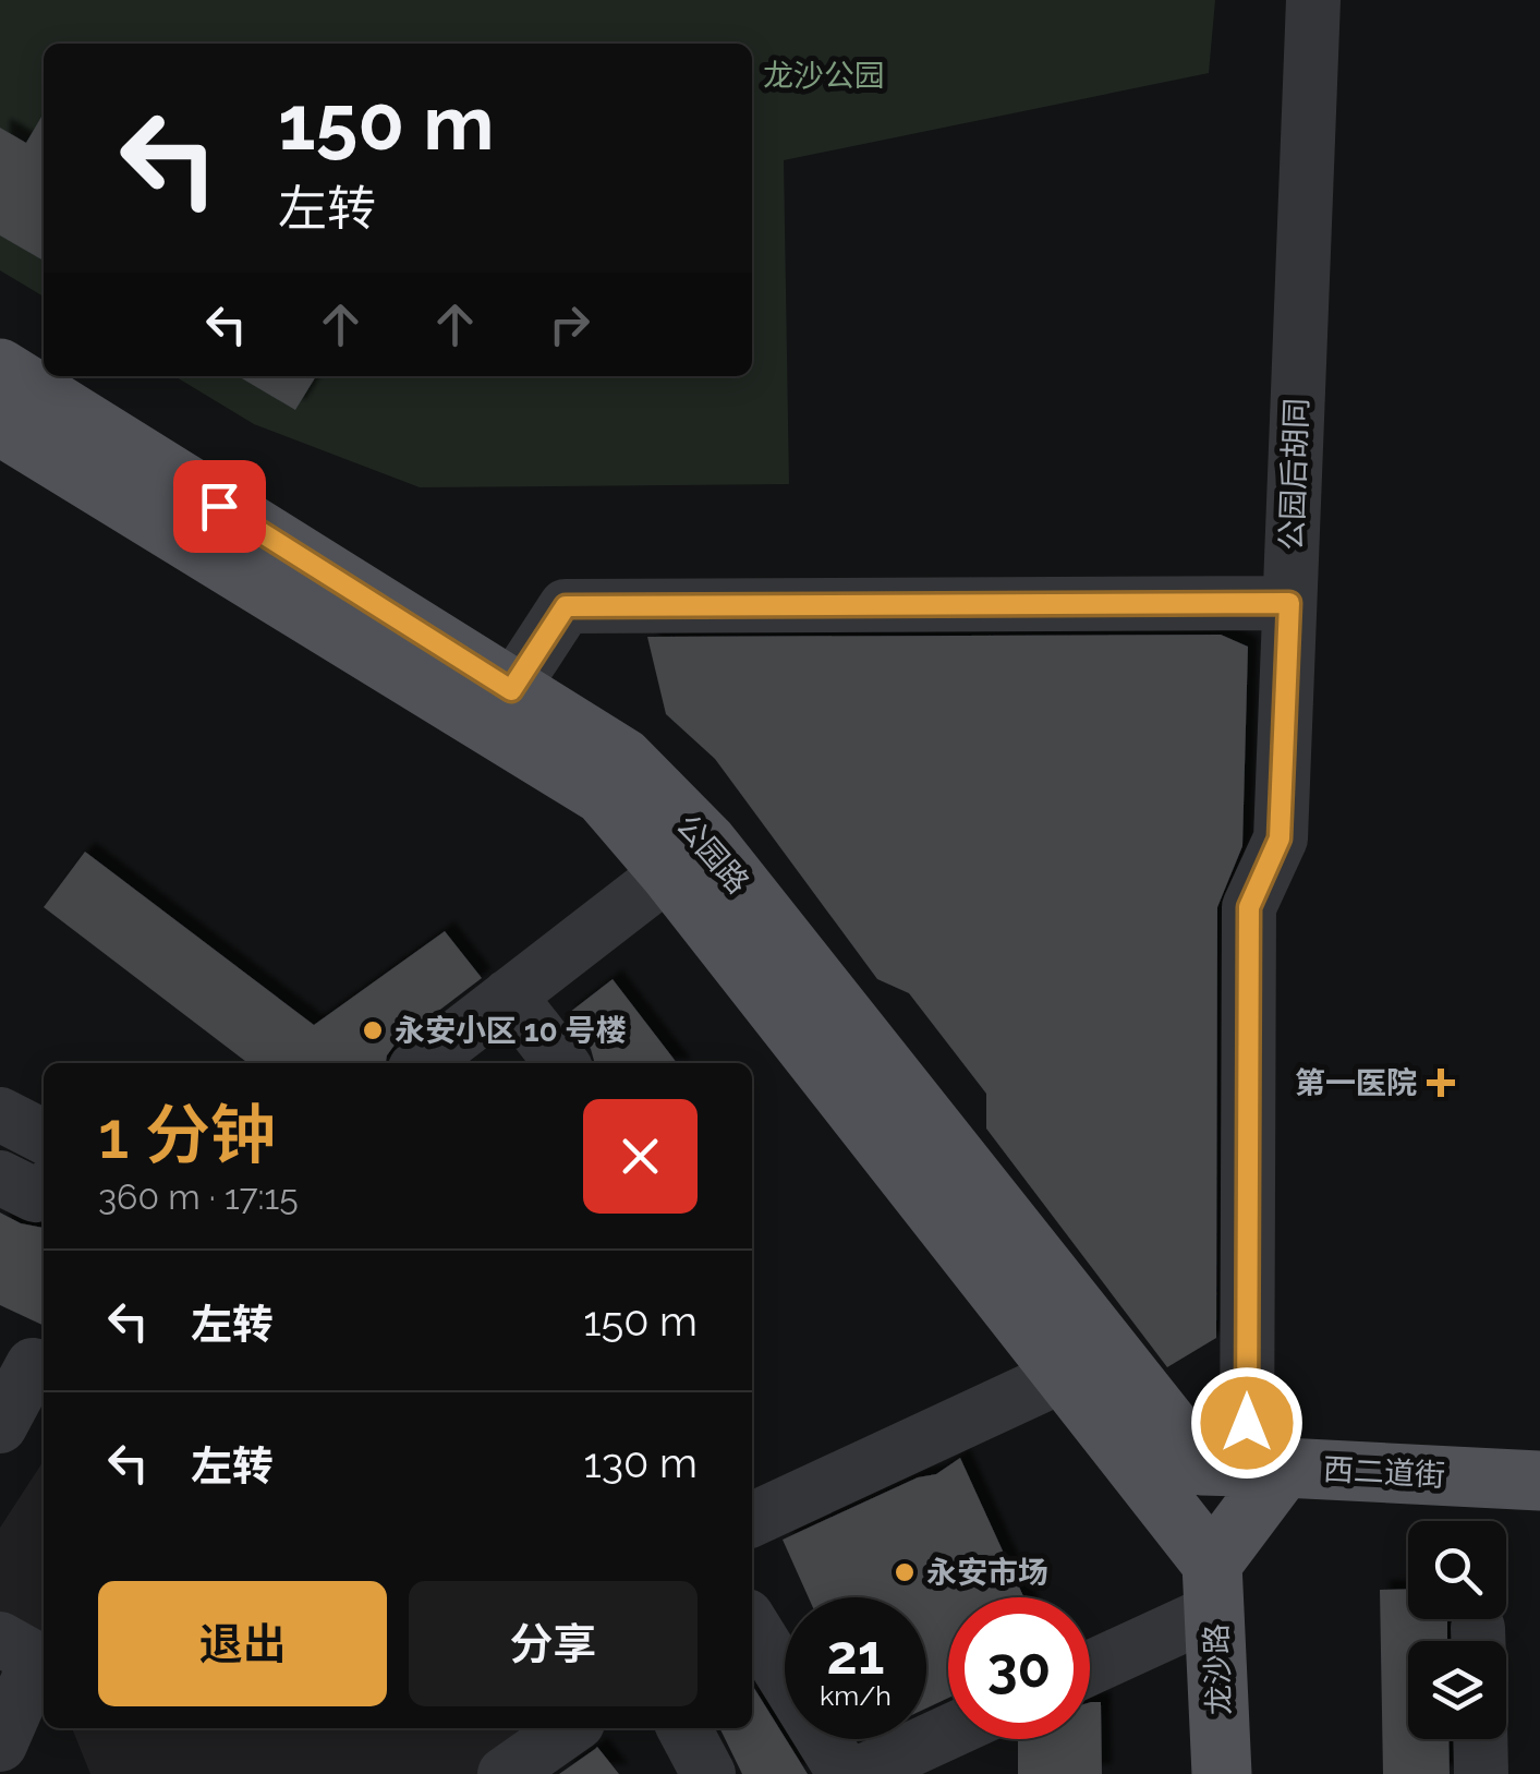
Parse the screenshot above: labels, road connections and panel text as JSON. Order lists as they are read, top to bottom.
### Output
{
  "streets": {
    "main road": ["公园路", "西二道街", "龙沙路"],
    "street": ["公园后胡同"]
  },
  "crossings": [
    ["公园后胡同", "公园路"],
    ["公园后胡同", "西二道街"],
    ["公园路", "西二道街"],
    ["公园路", "龙沙路"],
    ["西二道街", "龙沙路"]
  ],
  "parks": ["龙沙公园"],
  "places": {
    "other": ["永安小区 10 号楼", "永安市场"],
    "health": ["第一医院"]
  },
  "page": {
    "turn": ["150 m", "左转"],
    "heading": ["1 分钟", "360 m · 17:15"],
    "list": [
      {
        "name": "左转",
        "value": "150 m"
      },
      {
        "name": "左转",
        "value": "130 m"
      }
    ],
    "buttons": ["退出", "分享"],
    "speed": "21 km/h",
    "limit": "30"
  }
}
